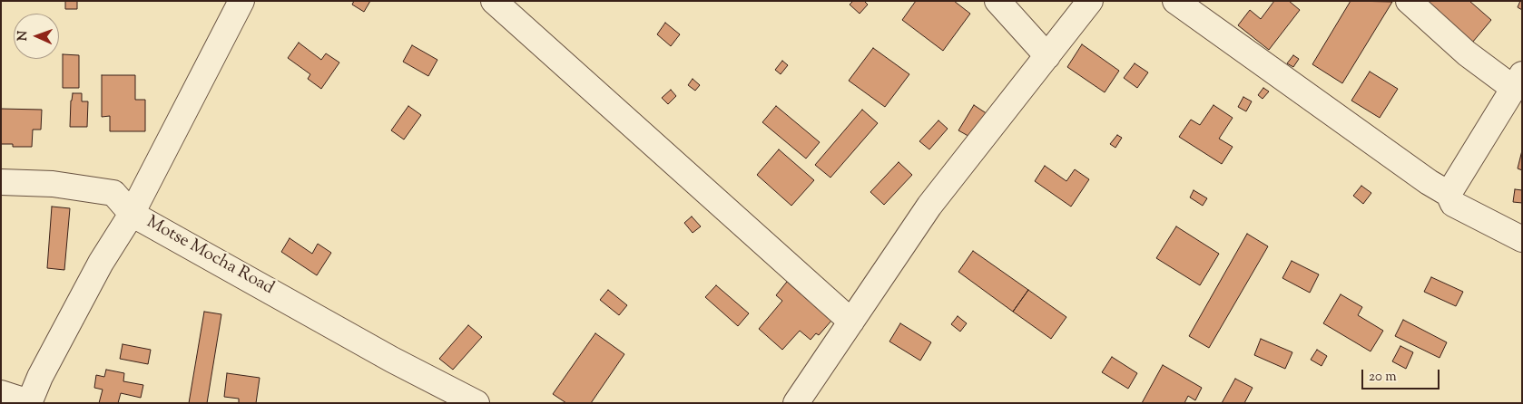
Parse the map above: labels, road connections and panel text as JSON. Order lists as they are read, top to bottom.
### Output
{
  "streets": {
    "street": ["Motse Mocha Road"]
  },
  "scale_bar": "20 m",
  "north": "left"
}
